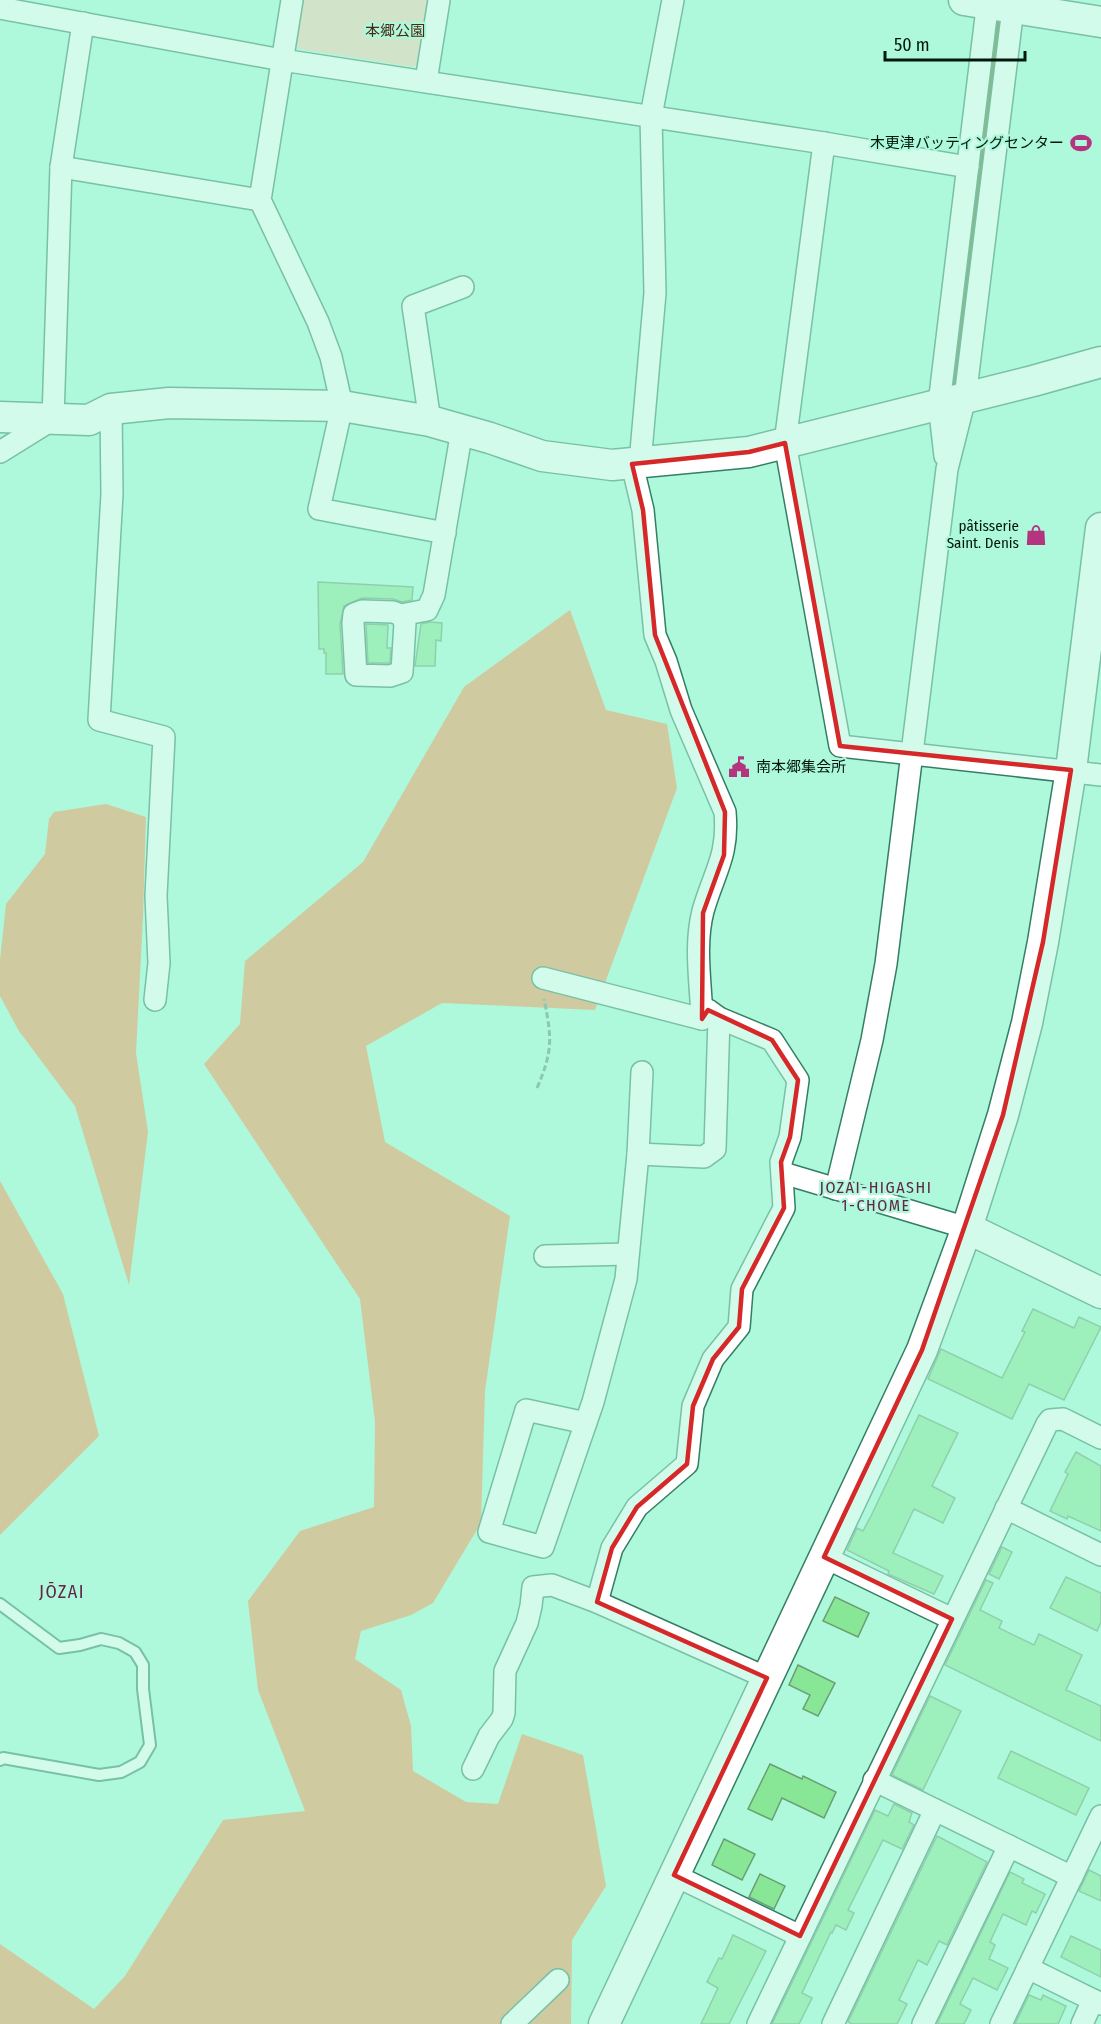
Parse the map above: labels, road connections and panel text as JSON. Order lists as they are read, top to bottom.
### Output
{
  "districts": ["JOZAI-HIGASHI 1-CHOME", "JŌZAI"],
  "parks": ["本郷公園"],
  "places": {
    "sports": ["木更津バッティングセンター"],
    "shop": ["pâtisserie Saint. Denis"],
    "public building": ["南本郷集会所"]
  },
  "scale_bar": "50 m"
}
